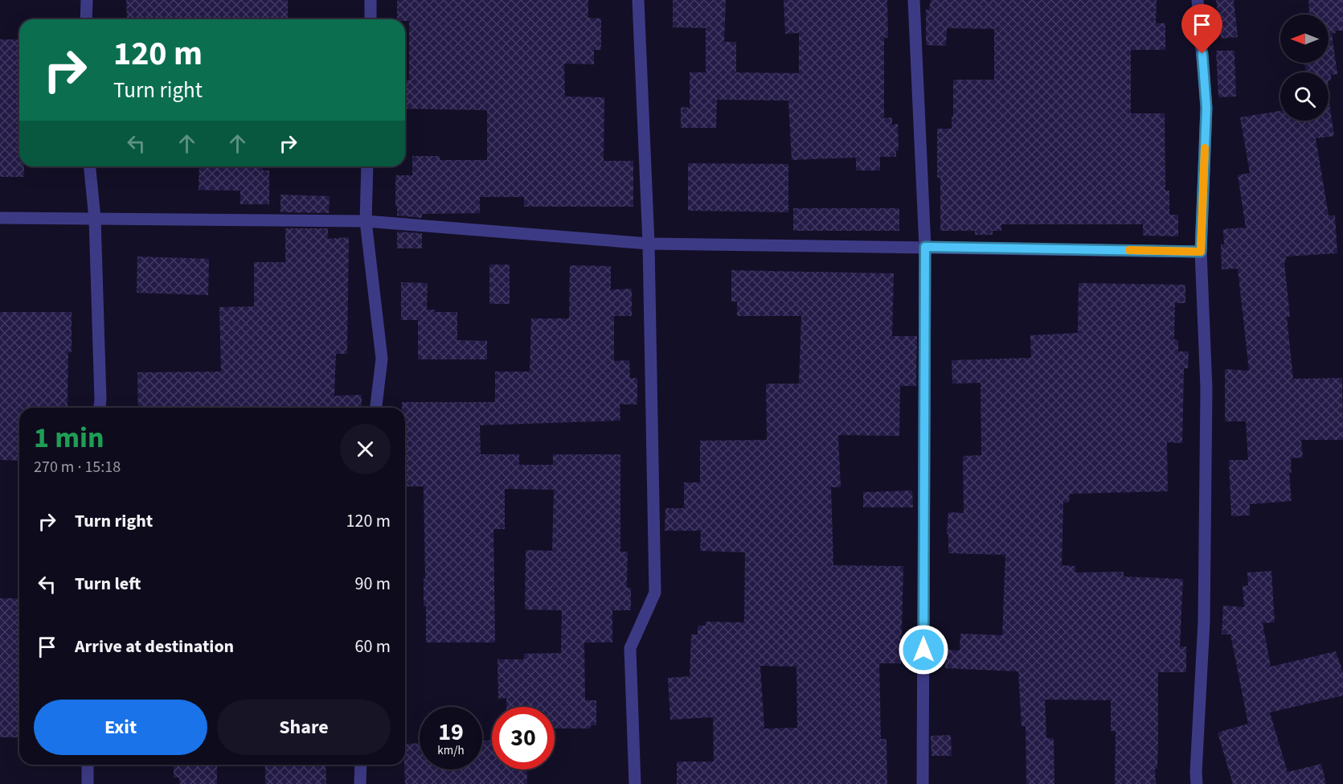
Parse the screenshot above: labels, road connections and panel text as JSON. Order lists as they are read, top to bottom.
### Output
{
  "north": "left",
  "page": {
    "turn": ["120 m", "Turn right"],
    "heading": ["1 min", "270 m · 15:18"],
    "list": [
      {
        "name": "Turn right",
        "value": "120 m"
      },
      {
        "name": "Turn left",
        "value": "90 m"
      },
      {
        "name": "Arrive at destination",
        "value": "60 m"
      }
    ],
    "buttons": ["Exit", "Share"],
    "speed": "19 km/h",
    "limit": "30"
  }
}
